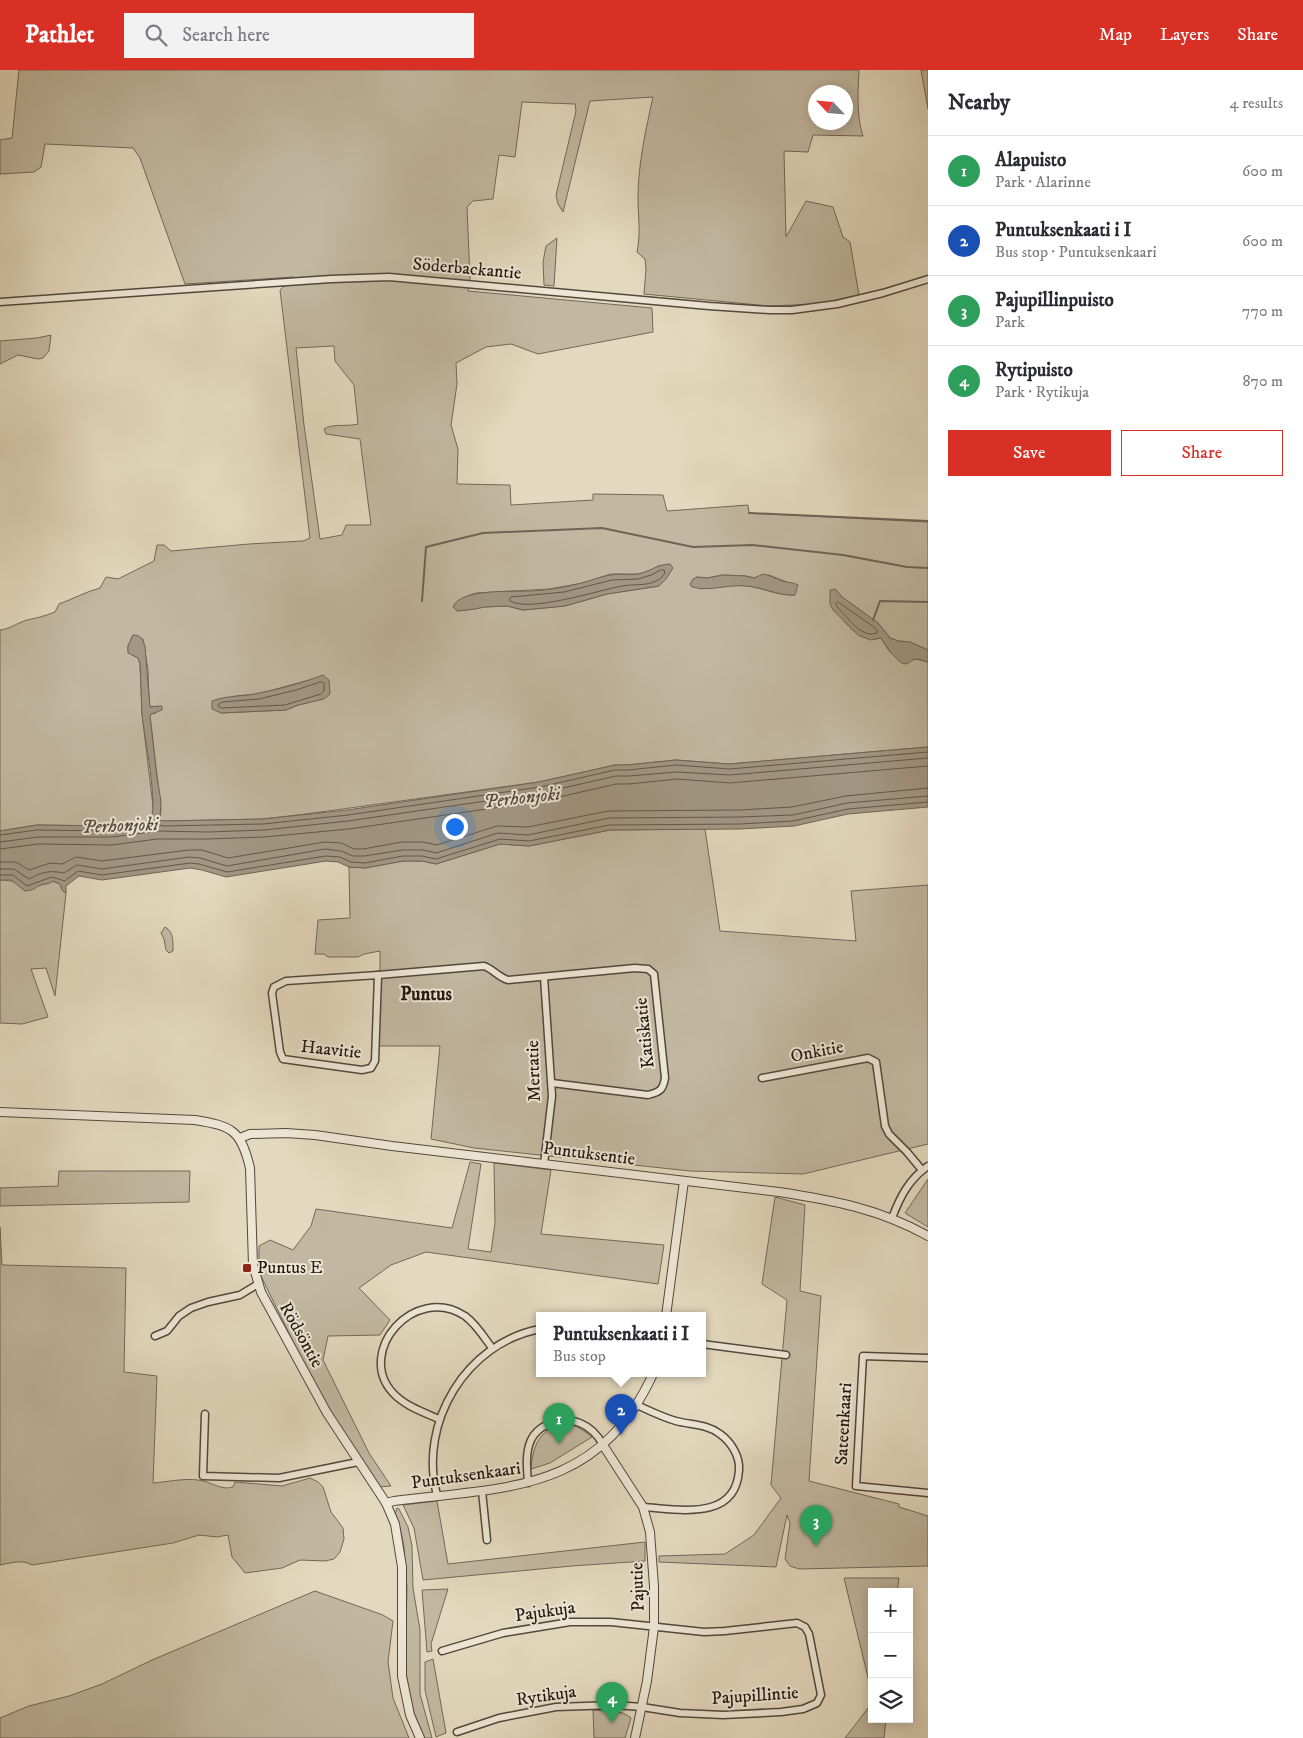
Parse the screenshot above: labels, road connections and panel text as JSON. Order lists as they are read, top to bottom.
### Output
{
  "streets": {
    "street": [
      "Söderbackantie",
      "Katiskatie",
      "Haavitie",
      "Onkitie",
      "Mertatie",
      "Puntuksentie",
      "Rödsöntie",
      "Sateenkaari",
      "Puntuksenkaari",
      "Pajutie",
      "Pajukuja",
      "Rytikuja",
      "Pajupillintie"
    ]
  },
  "crossings": [
    ["Katiskatie", "Haavitie"],
    ["Katiskatie", "Mertatie"],
    ["Haavitie", "Mertatie"],
    ["Mertatie", "Puntuksentie"],
    ["Puntuksentie", "Rödsöntie"],
    ["Rödsöntie", "Puntuksenkaari"],
    ["Puntuksenkaari", "Pajutie"],
    ["Pajutie", "Pajukuja"],
    ["Pajutie", "Rytikuja"],
    ["Pajutie", "Pajupillintie"],
    ["Pajukuja", "Pajupillintie"],
    ["Rytikuja", "Pajupillintie"]
  ],
  "districts": ["Puntus"],
  "water": ["Perhonjoki"],
  "places": {
    "transit": ["Puntus E"]
  },
  "north": "top left",
  "page": {
    "header": "Pathlet",
    "search": "Search here",
    "nav": ["Map", "Layers", "Share"],
    "heading": ["Nearby", "4 results"],
    "list": [
      {
        "mark": "1",
        "name": "Alapuisto",
        "note": "Park · Alarinne",
        "value": "600 m"
      },
      {
        "mark": "2",
        "name": "Puntuksenkaati i I",
        "note": "Bus stop · Puntuksenkaari",
        "value": "600 m"
      },
      {
        "mark": "3",
        "name": "Pajupillinpuisto",
        "note": "Park",
        "value": "770 m"
      },
      {
        "mark": "4",
        "name": "Rytipuisto",
        "note": "Park · Rytikuja",
        "value": "870 m"
      }
    ],
    "buttons": ["Save", "Share"],
    "popup": ["Puntuksenkaati i I", "Bus stop"],
    "pins": [
      "2",
      "1",
      "3",
      "4"
    ],
    "map_buttons": ["+", "−"]
  }
}
